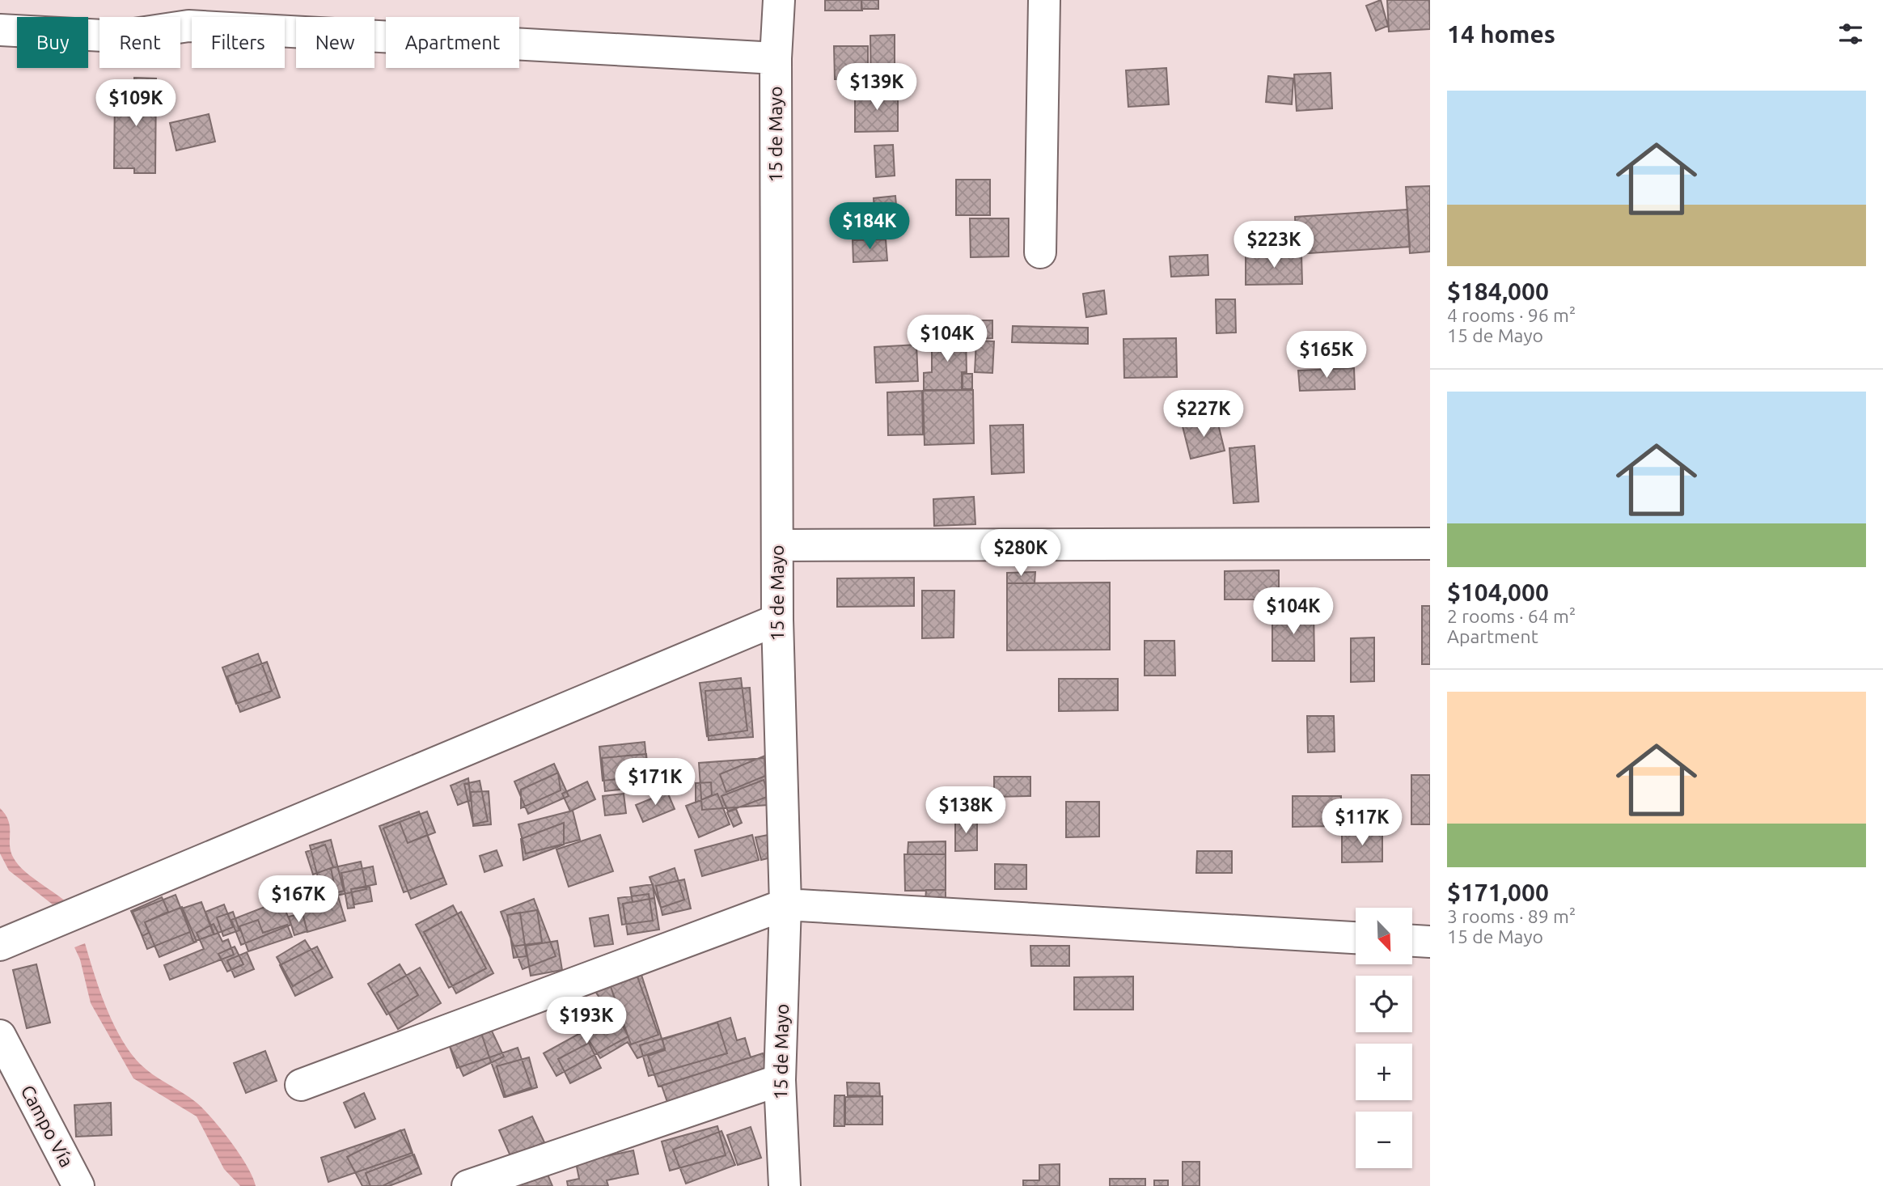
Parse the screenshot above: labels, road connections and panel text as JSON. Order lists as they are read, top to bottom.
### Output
{
  "streets": {
    "street": ["15 de Mayo", "Campo Vía"]
  },
  "north": "bottom right",
  "page": {
    "heading": "14 homes",
    "chip": [
      "Buy",
      "Rent",
      "Filters",
      "New",
      "Apartment"
    ],
    "price": [
      "$139K",
      "$109K",
      "$184K",
      "$223K",
      "$104K",
      "$165K",
      "$227K",
      "$280K",
      "$104K",
      "$171K",
      "$138K",
      "$117K",
      "$167K",
      "$193K"
    ],
    "list": [
      {
        "name": "$184,000",
        "note": "4 rooms · 96 m² · 15 de Mayo"
      },
      {
        "name": "$104,000",
        "note": "2 rooms · 64 m² · Apartment"
      },
      {
        "name": "$171,000",
        "note": "3 rooms · 89 m² · 15 de Mayo"
      }
    ],
    "map_buttons": ["+", "−"]
  }
}
